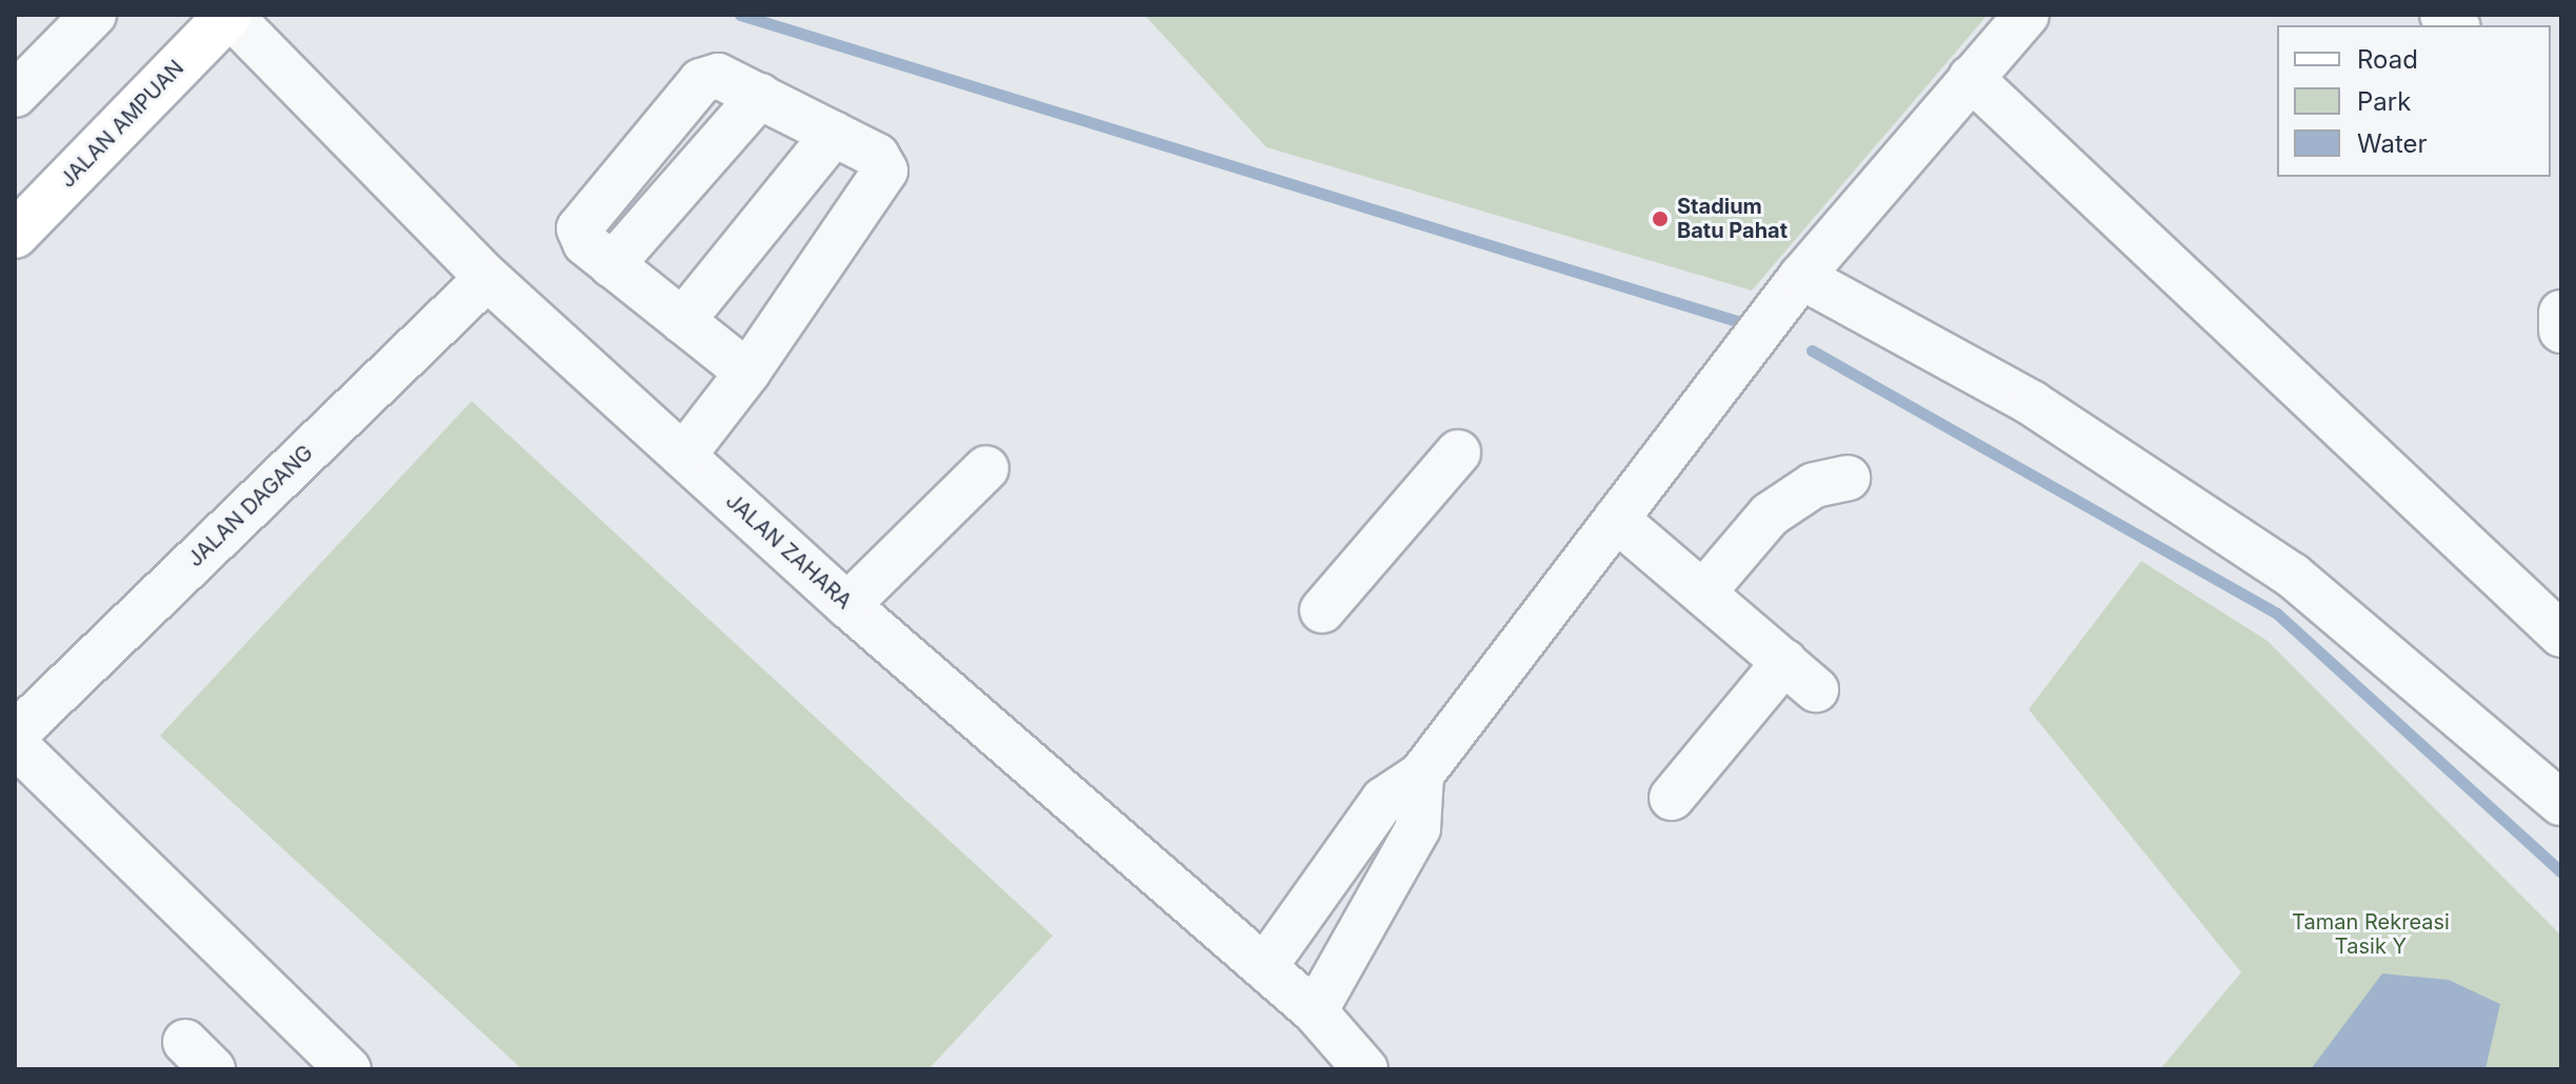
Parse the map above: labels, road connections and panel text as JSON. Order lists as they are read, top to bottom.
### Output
{
  "streets": {
    "main road": ["JALAN AMPUAN"],
    "street": ["JALAN DAGANG", "JALAN ZAHARA"]
  },
  "crossings": [
    ["JALAN AMPUAN", "JALAN ZAHARA"],
    ["JALAN DAGANG", "JALAN ZAHARA"]
  ],
  "parks": ["Taman Rekreasi Tasik Y"],
  "places": ["Stadium Batu Pahat"],
  "legend": ["Road", "Park", "Water"]
}
